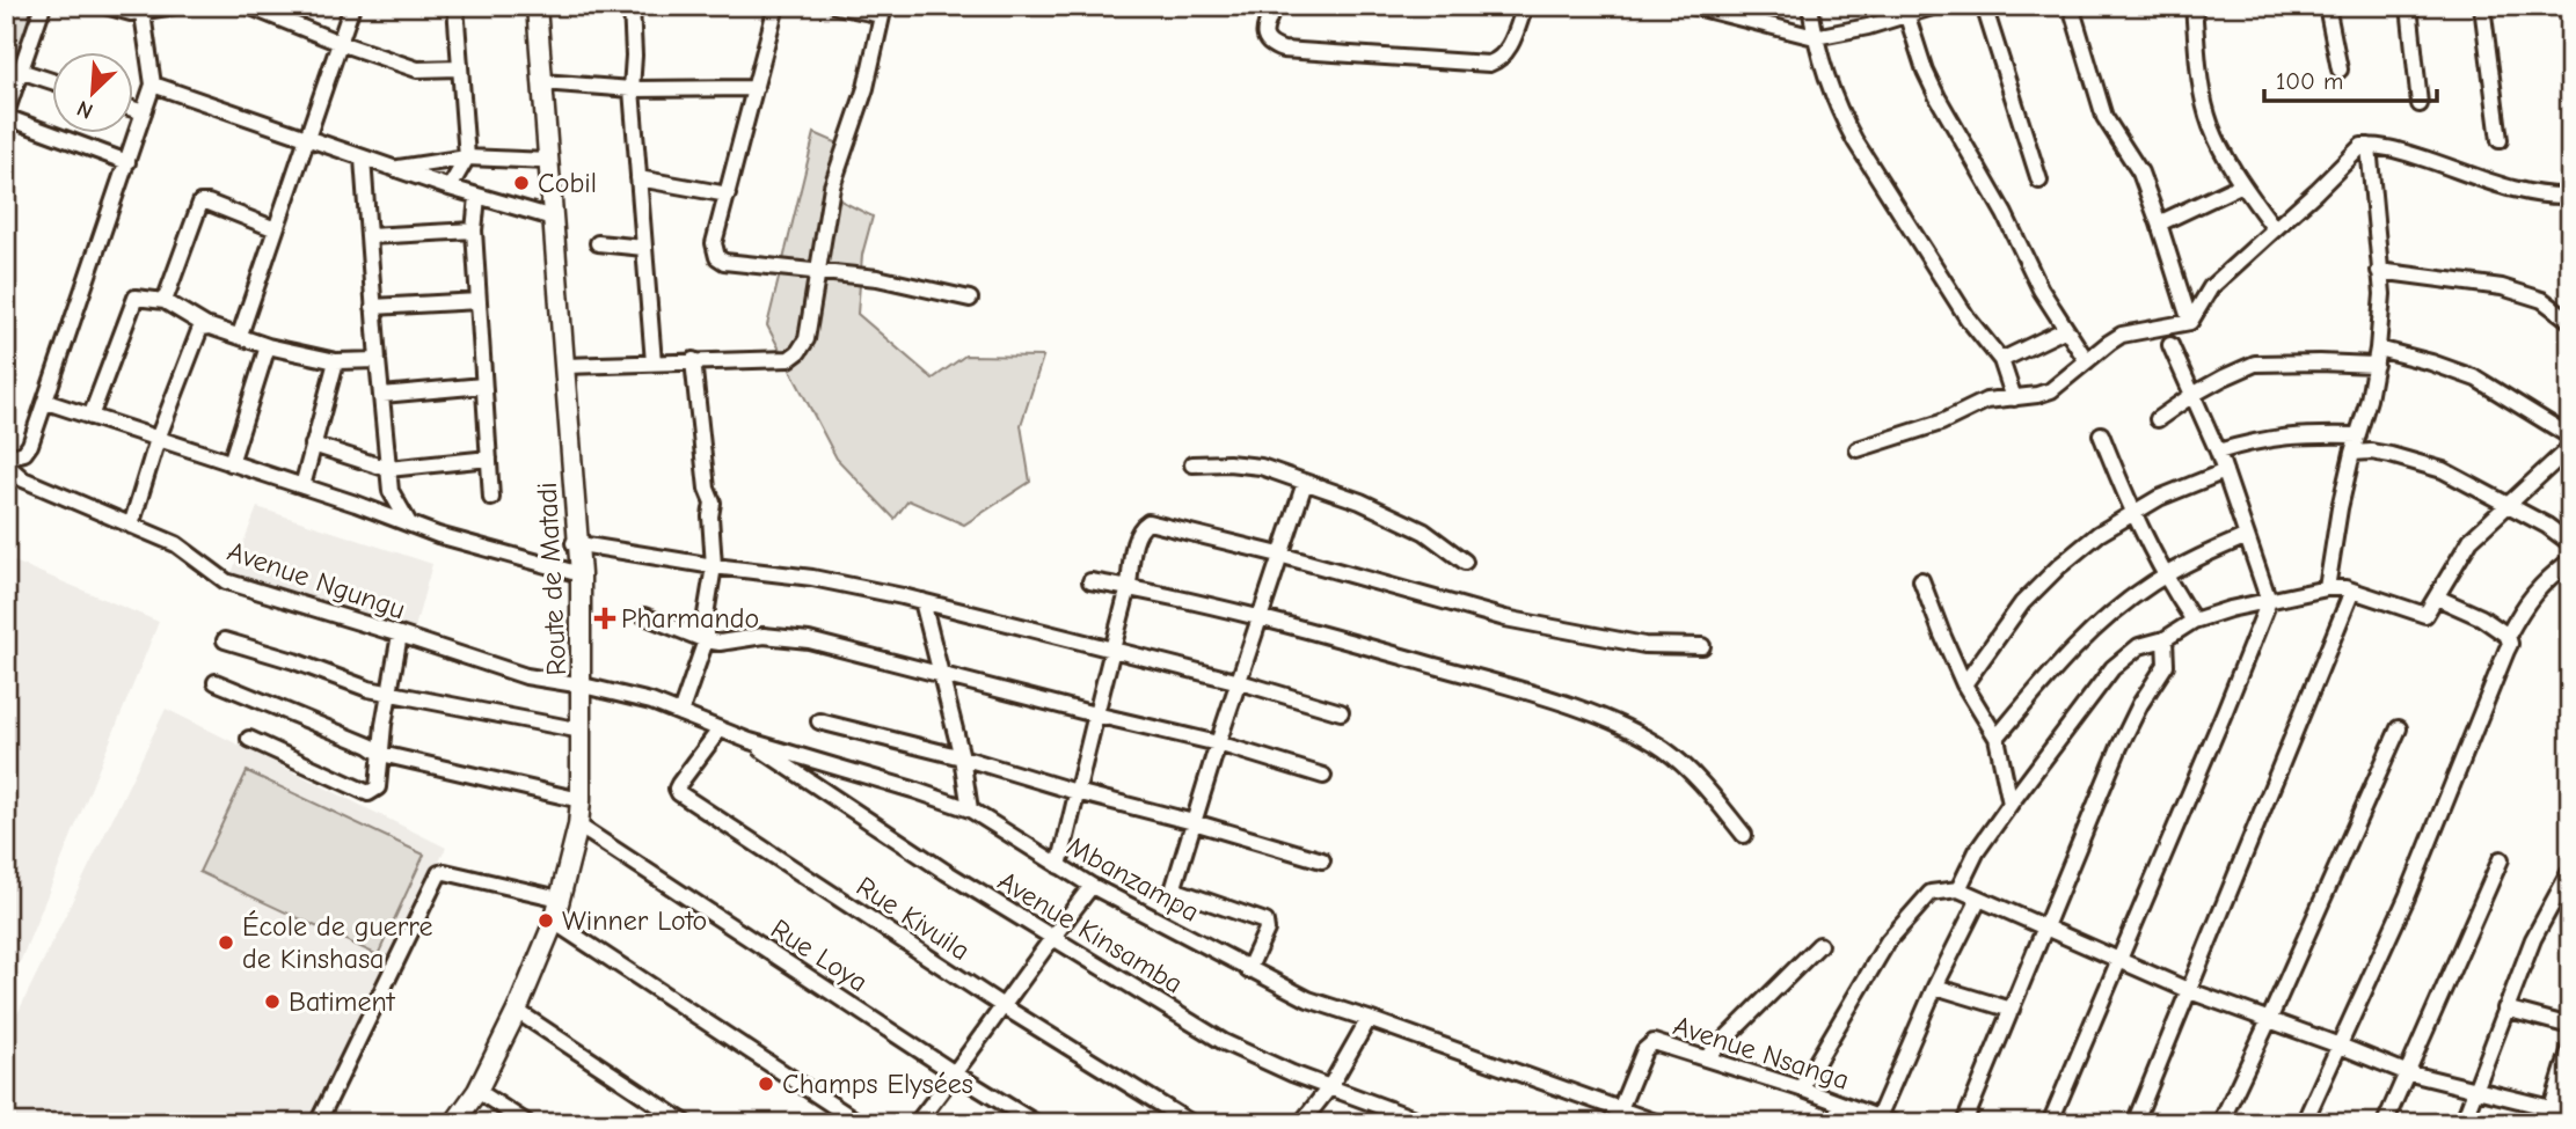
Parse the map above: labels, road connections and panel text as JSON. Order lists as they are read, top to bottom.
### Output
{
  "streets": {
    "main road": ["Route de Matadi"],
    "street": [
      "Avenue Ngungu",
      "Mbanzampa",
      "Rue Kivuila",
      "Avenue Kinsamba",
      "Rue Loya",
      "Avenue Nsanga"
    ]
  },
  "crossings": [
    ["Route de Matadi", "Avenue Ngungu"],
    ["Route de Matadi", "Mbanzampa"],
    ["Route de Matadi", "Rue Loya"],
    ["Avenue Ngungu", "Mbanzampa"],
    ["Mbanzampa", "Rue Kivuila"],
    ["Mbanzampa", "Avenue Kinsamba"],
    ["Mbanzampa", "Avenue Nsanga"]
  ],
  "places": {
    "other": [
      "Cobil",
      "Winner Loto",
      "École de guerre de Kinshasa",
      "Batiment",
      "Champs Elysées"
    ],
    "health": ["Pharmando"]
  },
  "scale_bar": "100 m",
  "north": "bottom left"
}
